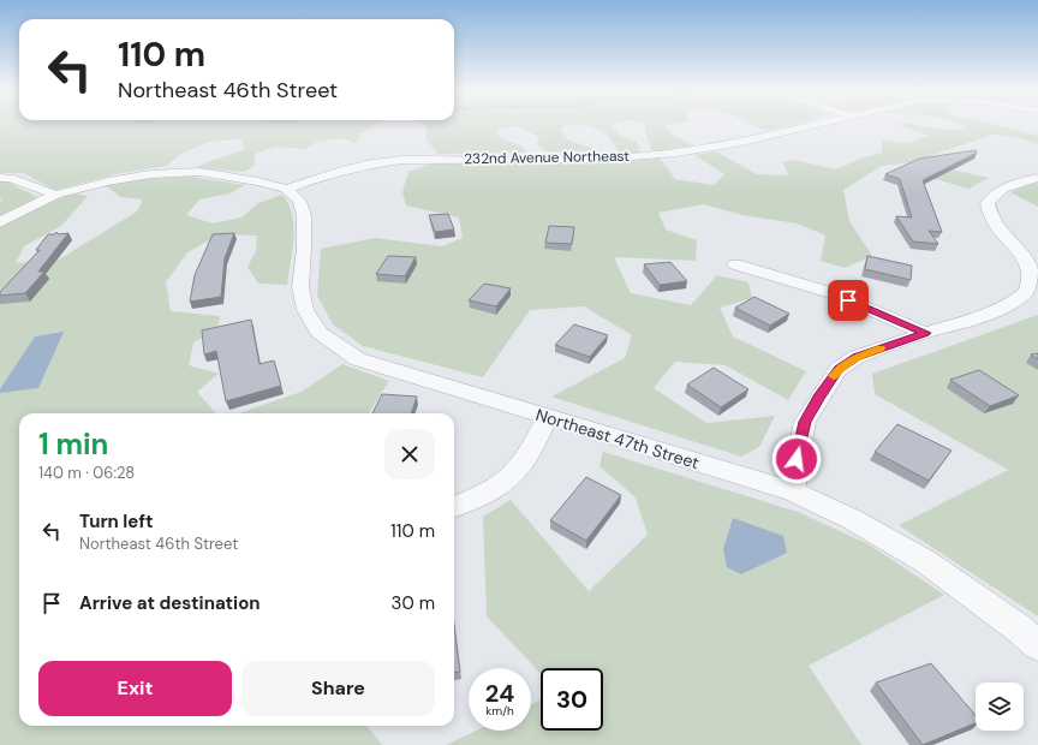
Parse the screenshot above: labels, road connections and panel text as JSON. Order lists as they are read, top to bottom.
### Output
{
  "streets": {
    "street": ["232nd Avenue Northeast", "Northeast 47th Street"]
  },
  "crossings": [
    ["232nd Avenue Northeast", "Northeast 47th Street"]
  ],
  "page": {
    "turn": ["110 m", "Northeast 46th Street"],
    "heading": ["1 min", "140 m · 06:28"],
    "list": [
      {
        "name": "Turn left",
        "note": "Northeast 46th Street",
        "value": "110 m"
      },
      {
        "name": "Arrive at destination",
        "value": "30 m"
      }
    ],
    "buttons": ["Exit", "Share"],
    "speed": "24 km/h",
    "limit": "30"
  }
}
